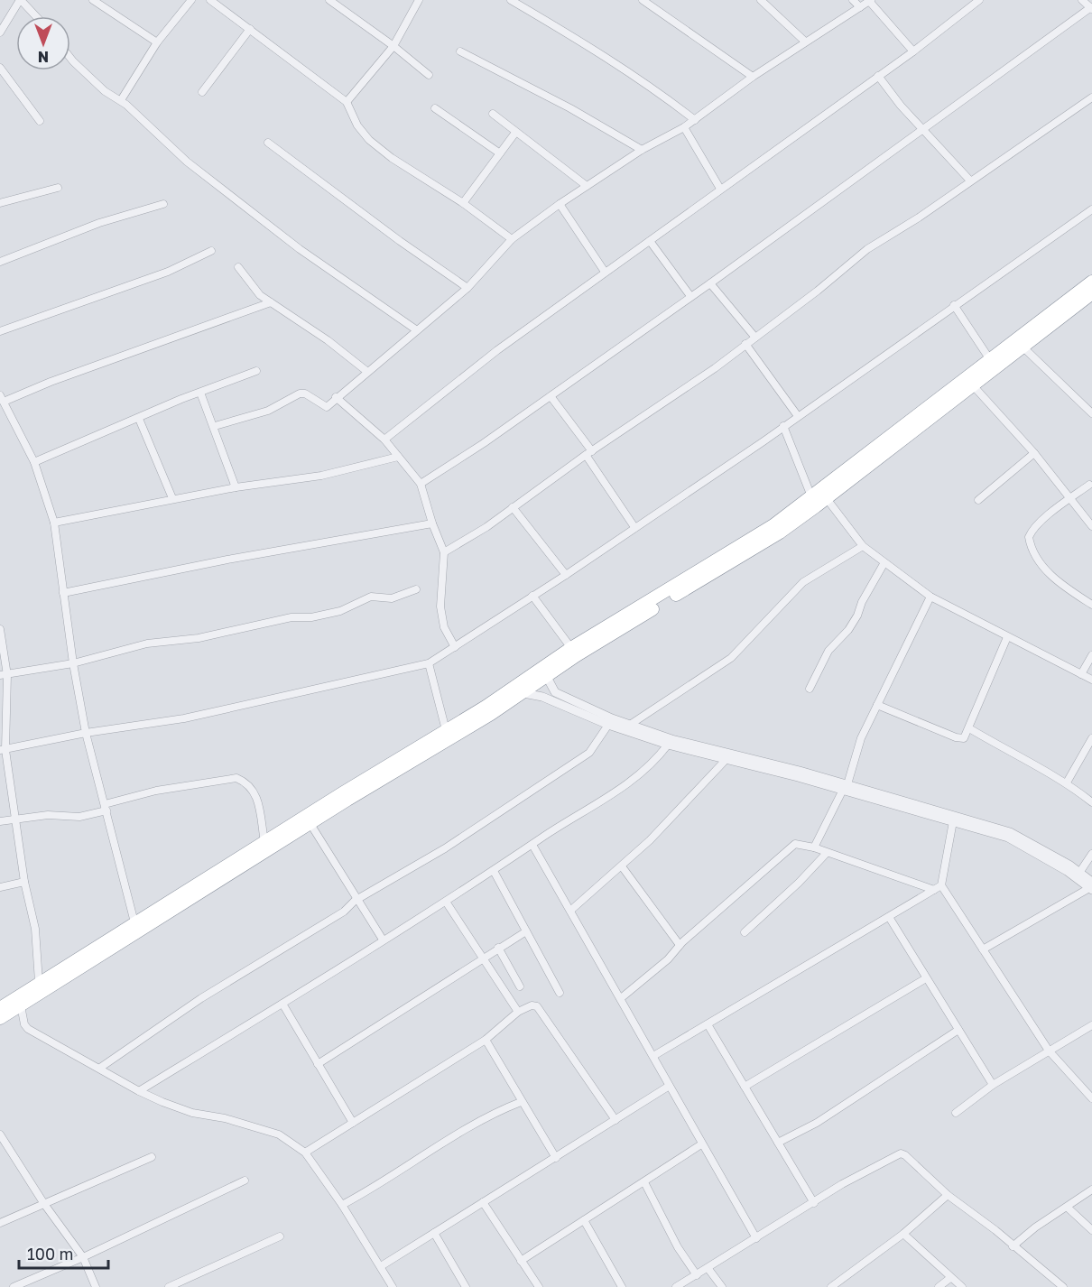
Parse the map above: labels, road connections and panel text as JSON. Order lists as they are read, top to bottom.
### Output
{
  "scale_bar": "100 m",
  "north": "bottom"
}
